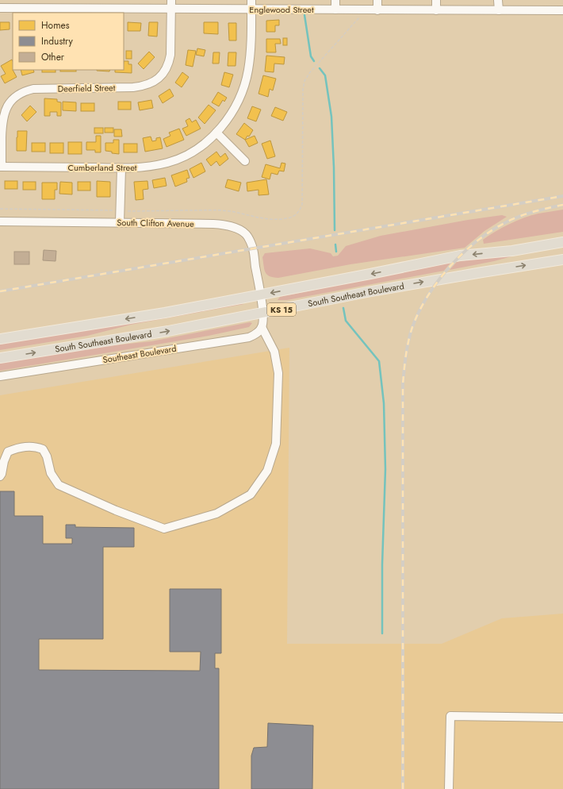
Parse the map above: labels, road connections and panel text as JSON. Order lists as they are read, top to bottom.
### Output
{
  "streets": {
    "main road": ["South Southeast Boulevard", "KS 15"],
    "street": [
      "Englewood Street",
      "Deerfield Street",
      "Cumberland Street",
      "South Clifton Avenue",
      "Southeast Boulevard"
    ]
  },
  "crossings": [
    ["Englewood Street", "Deerfield Street"],
    ["Englewood Street", "Cumberland Street"],
    ["Deerfield Street", "Cumberland Street"],
    ["South Clifton Avenue", "South Southeast Boulevard"]
  ],
  "legend": ["Homes", "Industry", "Other"]
}
